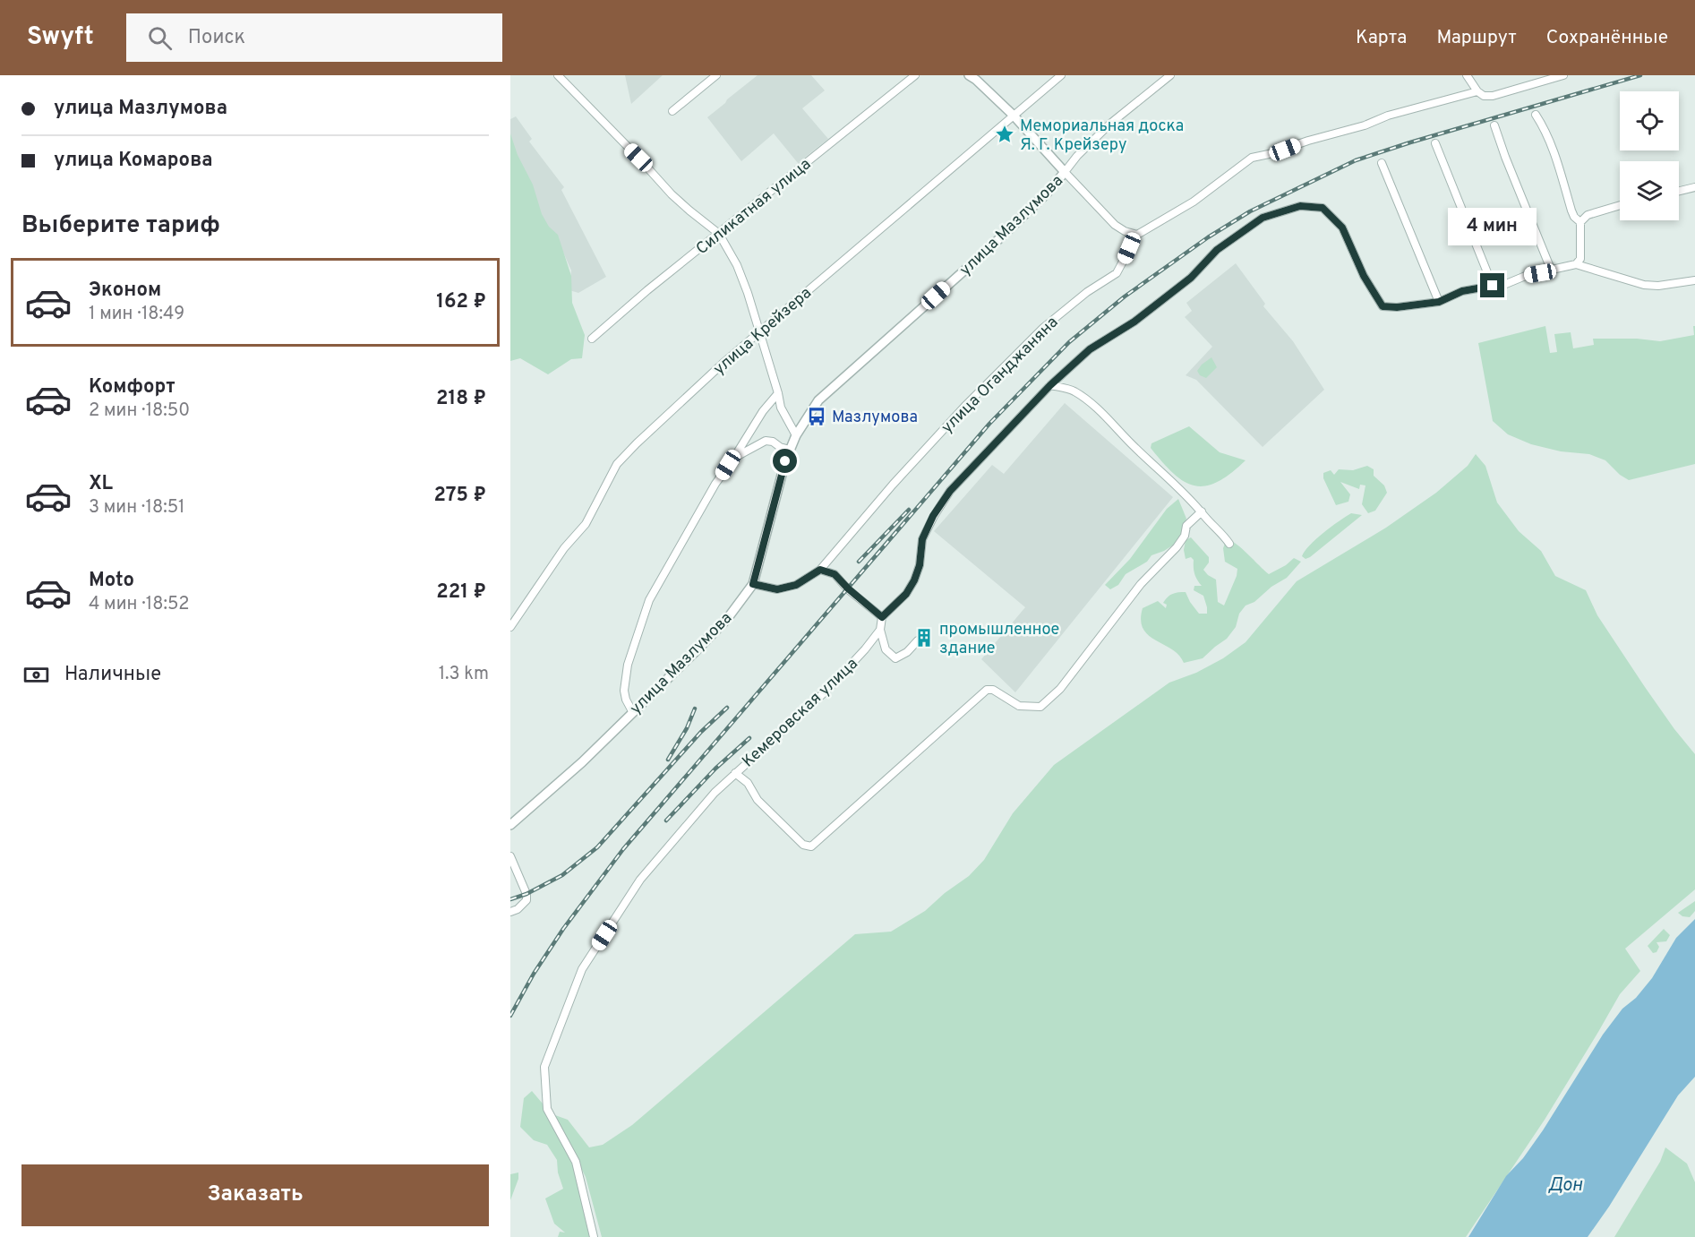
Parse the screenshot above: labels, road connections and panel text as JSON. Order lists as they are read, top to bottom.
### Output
{
  "streets": {
    "street": [
      "Силикатная улица",
      "улица Мазлумова",
      "улица Крейзера",
      "улица Оганджаняна",
      "Кемеровская улица"
    ]
  },
  "crossings": [
    ["улица Мазлумова", "улица Оганджаняна"]
  ],
  "water": ["Дон"],
  "places": {
    "place": ["Мемориальная доска Я. Г. Крейзеру"],
    "bus stop": ["Мазлумова"],
    "building": ["промышленное здание"]
  },
  "page": {
    "header": "Swyft",
    "search": "Поиск",
    "nav": ["Карта", "Маршрут", "Сохранённые"],
    "banner": ["улица Мазлумова", "улица Комарова"],
    "heading": "Выберите тариф",
    "bubble": "4 мин",
    "list": [
      {
        "name": "Эконом",
        "note": "1 мин · 18:49",
        "value": "162 ₽"
      },
      {
        "name": "Комфорт",
        "note": "2 мин · 18:50",
        "value": "218 ₽"
      },
      {
        "name": "XL",
        "note": "3 мин · 18:51",
        "value": "275 ₽"
      },
      {
        "name": "Moto",
        "note": "4 мин · 18:52",
        "value": "221 ₽"
      }
    ],
    "pay": ["Наличные", "1.3 km"],
    "buttons": "Заказать"
  }
}
